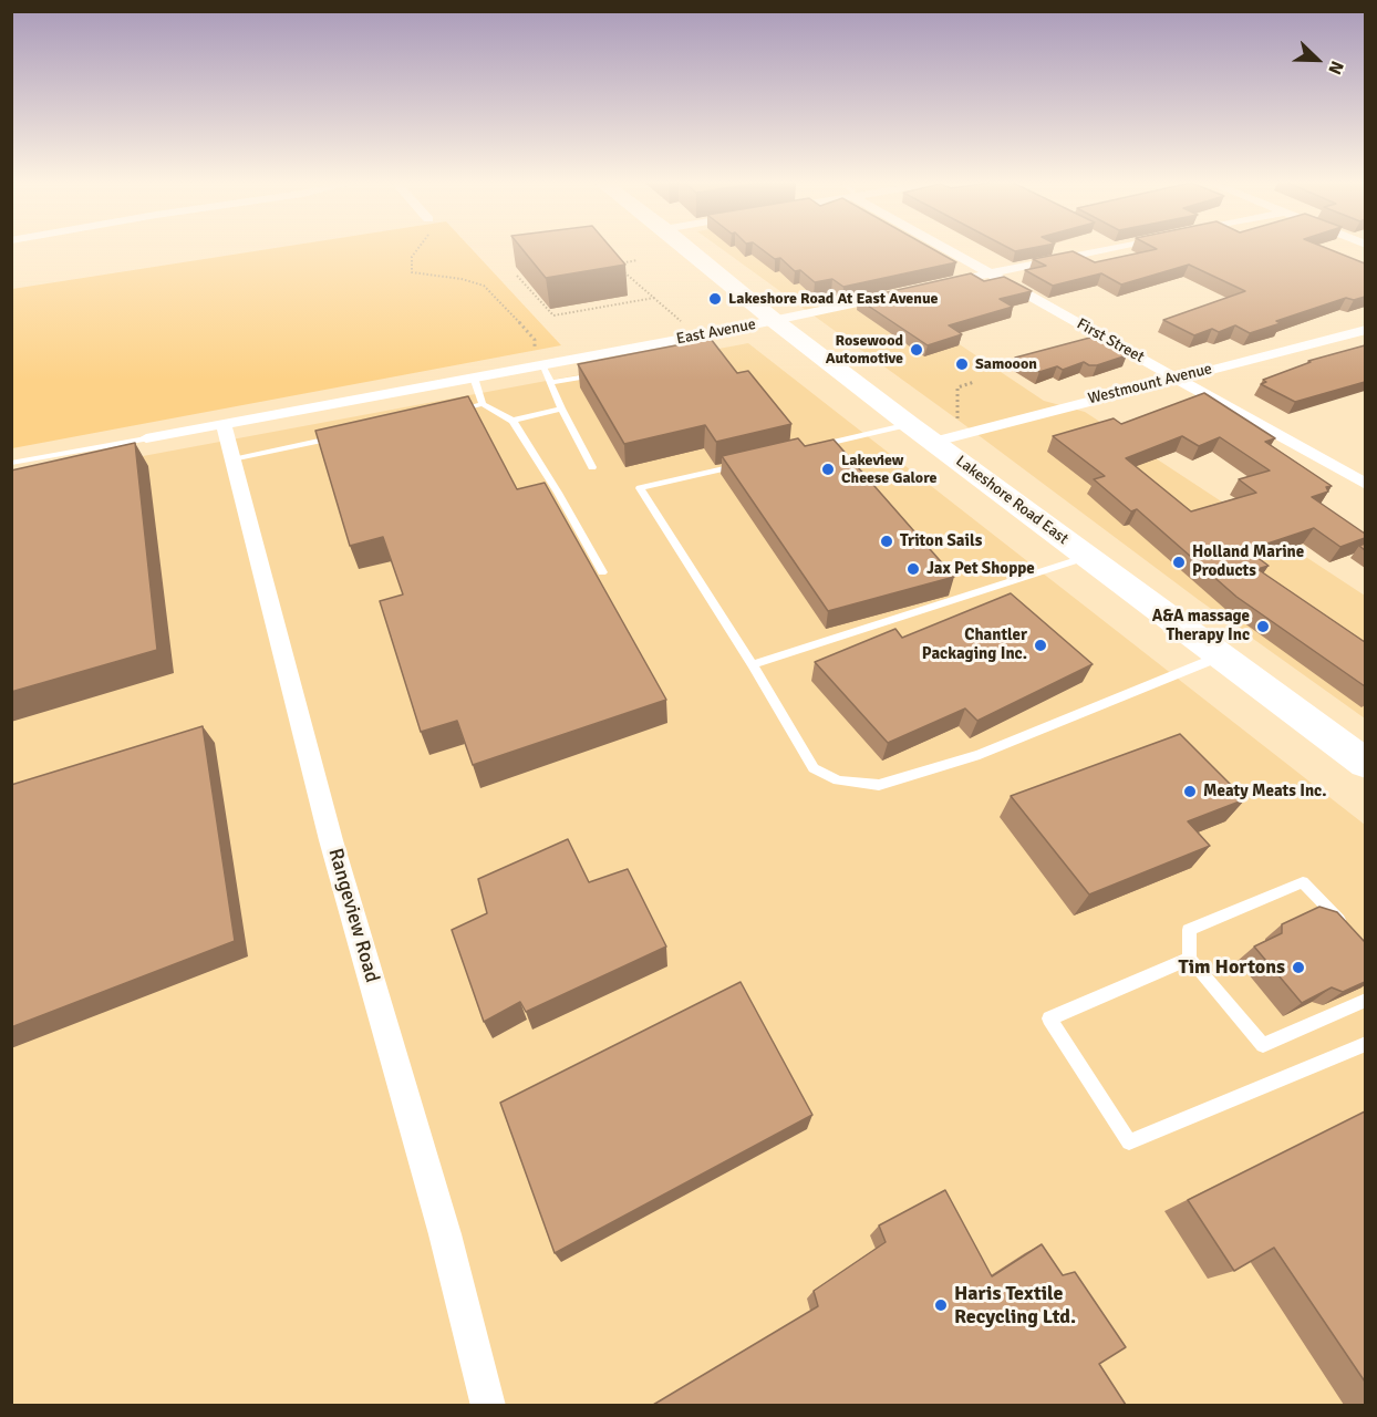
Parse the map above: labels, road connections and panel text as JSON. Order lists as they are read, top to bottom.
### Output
{
  "streets": {
    "main road": ["Lakeshore Road East"],
    "street": [
      "East Avenue",
      "First Street",
      "Westmount Avenue",
      "Rangeview Road"
    ]
  },
  "crossings": [
    ["East Avenue", "Lakeshore Road East"],
    ["East Avenue", "Rangeview Road"],
    ["First Street", "Westmount Avenue"],
    ["Westmount Avenue", "Lakeshore Road East"]
  ],
  "places": [
    "Lakeshore Road At East Avenue",
    "Rosewood Automotive",
    "Samooon",
    "Lakeview Cheese Galore",
    "Triton Sails",
    "Holland Marine Products",
    "Jax Pet Shoppe",
    "A&A massage Therapy Inc",
    "Chantler Packaging Inc.",
    "Meaty Meats Inc.",
    "Tim Hortons",
    "Haris Textile Recycling Ltd."
  ],
  "north": "bottom right"
}
